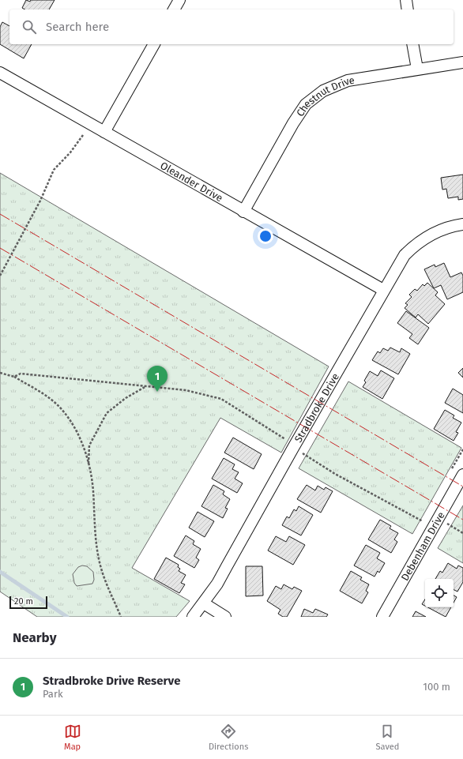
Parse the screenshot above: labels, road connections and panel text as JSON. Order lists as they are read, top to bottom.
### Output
{
  "streets": {
    "street": [
      "Chestnut Drive",
      "Oleander Drive",
      "Stradbroke Drive",
      "Debenham Drive"
    ]
  },
  "crossings": [
    ["Chestnut Drive", "Oleander Drive"],
    ["Oleander Drive", "Stradbroke Drive"]
  ],
  "scale_bar": "20 m",
  "page": {
    "search": "Search here",
    "pins": "1",
    "scale": "20 m",
    "heading": "Nearby",
    "list": [
      {
        "mark": "1",
        "name": "Stradbroke Drive Reserve",
        "note": "Park",
        "value": "100 m"
      }
    ],
    "nav": ["Map", "Directions", "Saved"]
  }
}
